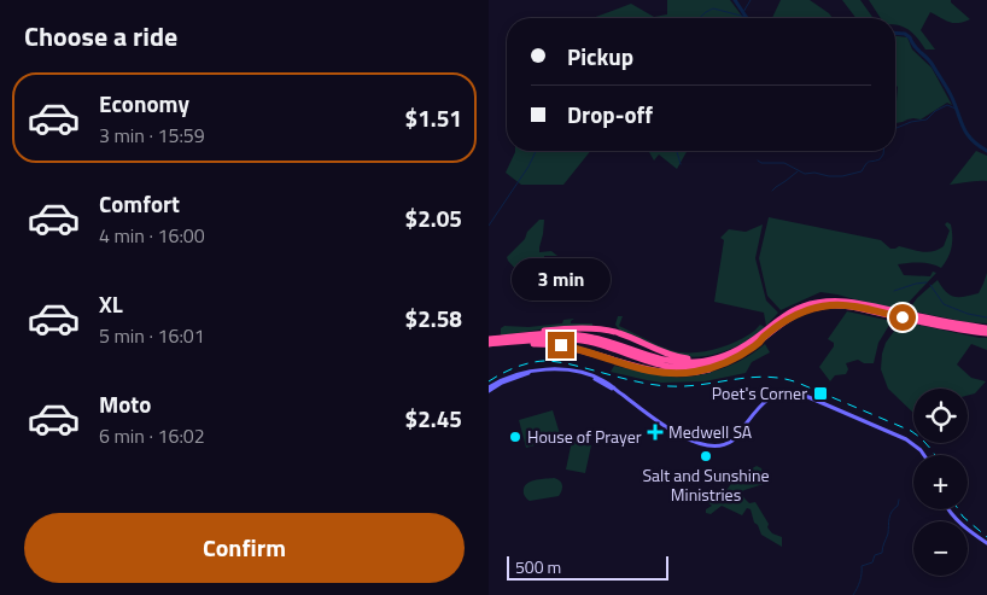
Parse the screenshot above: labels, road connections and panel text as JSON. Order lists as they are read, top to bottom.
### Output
{
  "places": {
    "transit": ["Poet's Corner"],
    "health": ["Medwell SA"],
    "other": ["House of Prayer", "Salt and Sunshine Ministries"]
  },
  "scale_bar": "500 m",
  "page": {
    "heading": "Choose a ride",
    "banner": ["Pickup", "Drop-off"],
    "list": [
      {
        "name": "Economy",
        "note": "3 min · 15:59",
        "value": "$1.51"
      },
      {
        "name": "Comfort",
        "note": "4 min · 16:00",
        "value": "$2.05"
      },
      {
        "name": "XL",
        "note": "5 min · 16:01",
        "value": "$2.58"
      },
      {
        "name": "Moto",
        "note": "6 min · 16:02",
        "value": "$2.45"
      }
    ],
    "bubble": "3 min",
    "map_buttons": ["+", "−"],
    "buttons": "Confirm",
    "scale": "500 m"
  }
}
